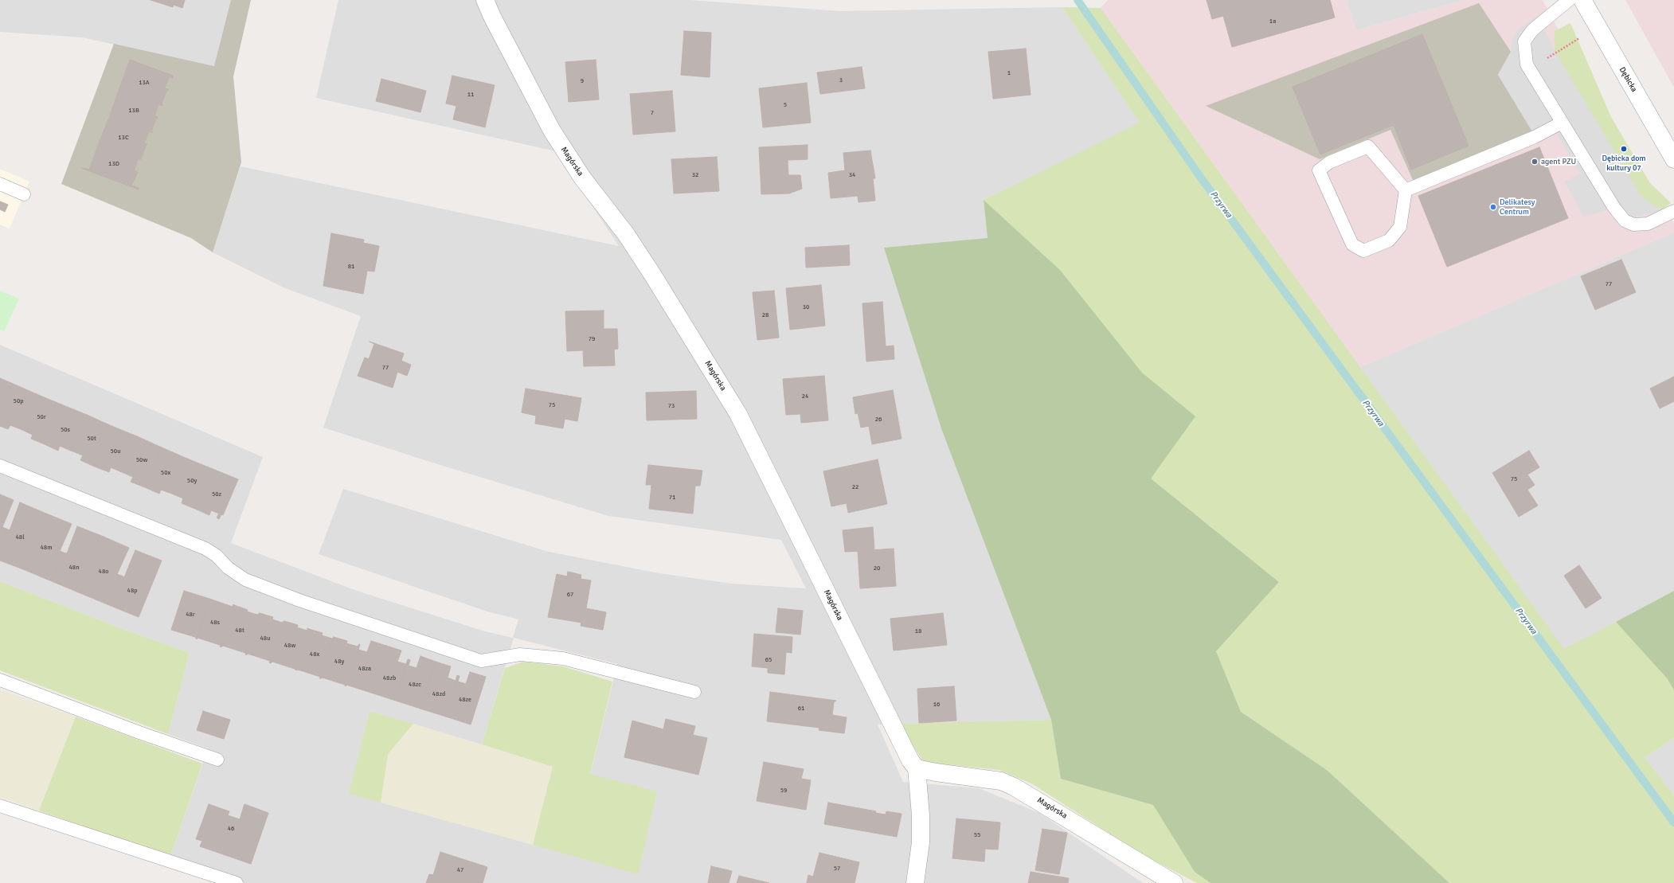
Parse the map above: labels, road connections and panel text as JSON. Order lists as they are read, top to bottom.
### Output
{
  "streets": {
    "street": ["Dębicka", "Magórska"]
  },
  "water": ["Przyrwa"],
  "places": ["Dębicka dom kultury 07", "agent PZU", "Delikatesy Centrum"],
  "house_numbers": [
    "1a",
    "1",
    "3",
    "9",
    "13A",
    "11",
    "5",
    "13B",
    "7",
    "13C",
    "13D",
    "32",
    "34",
    "81",
    "77",
    "30",
    "28",
    "79",
    "77",
    "24",
    "50p",
    "75",
    "73",
    "50r",
    "26",
    "50s",
    "50t",
    "50u",
    "50w",
    "50x",
    "75",
    "50y",
    "22",
    "50z",
    "71",
    "48l",
    "48m",
    "48n",
    "20",
    "48o",
    "48p",
    "67",
    "48r",
    "48s",
    "48t",
    "18",
    "48u",
    "48w",
    "48x",
    "65",
    "48y",
    "48za",
    "48zb",
    "48zc",
    "48zd",
    "48ze",
    "16",
    "61",
    "59",
    "46",
    "55",
    "57",
    "47"
  ]
}
